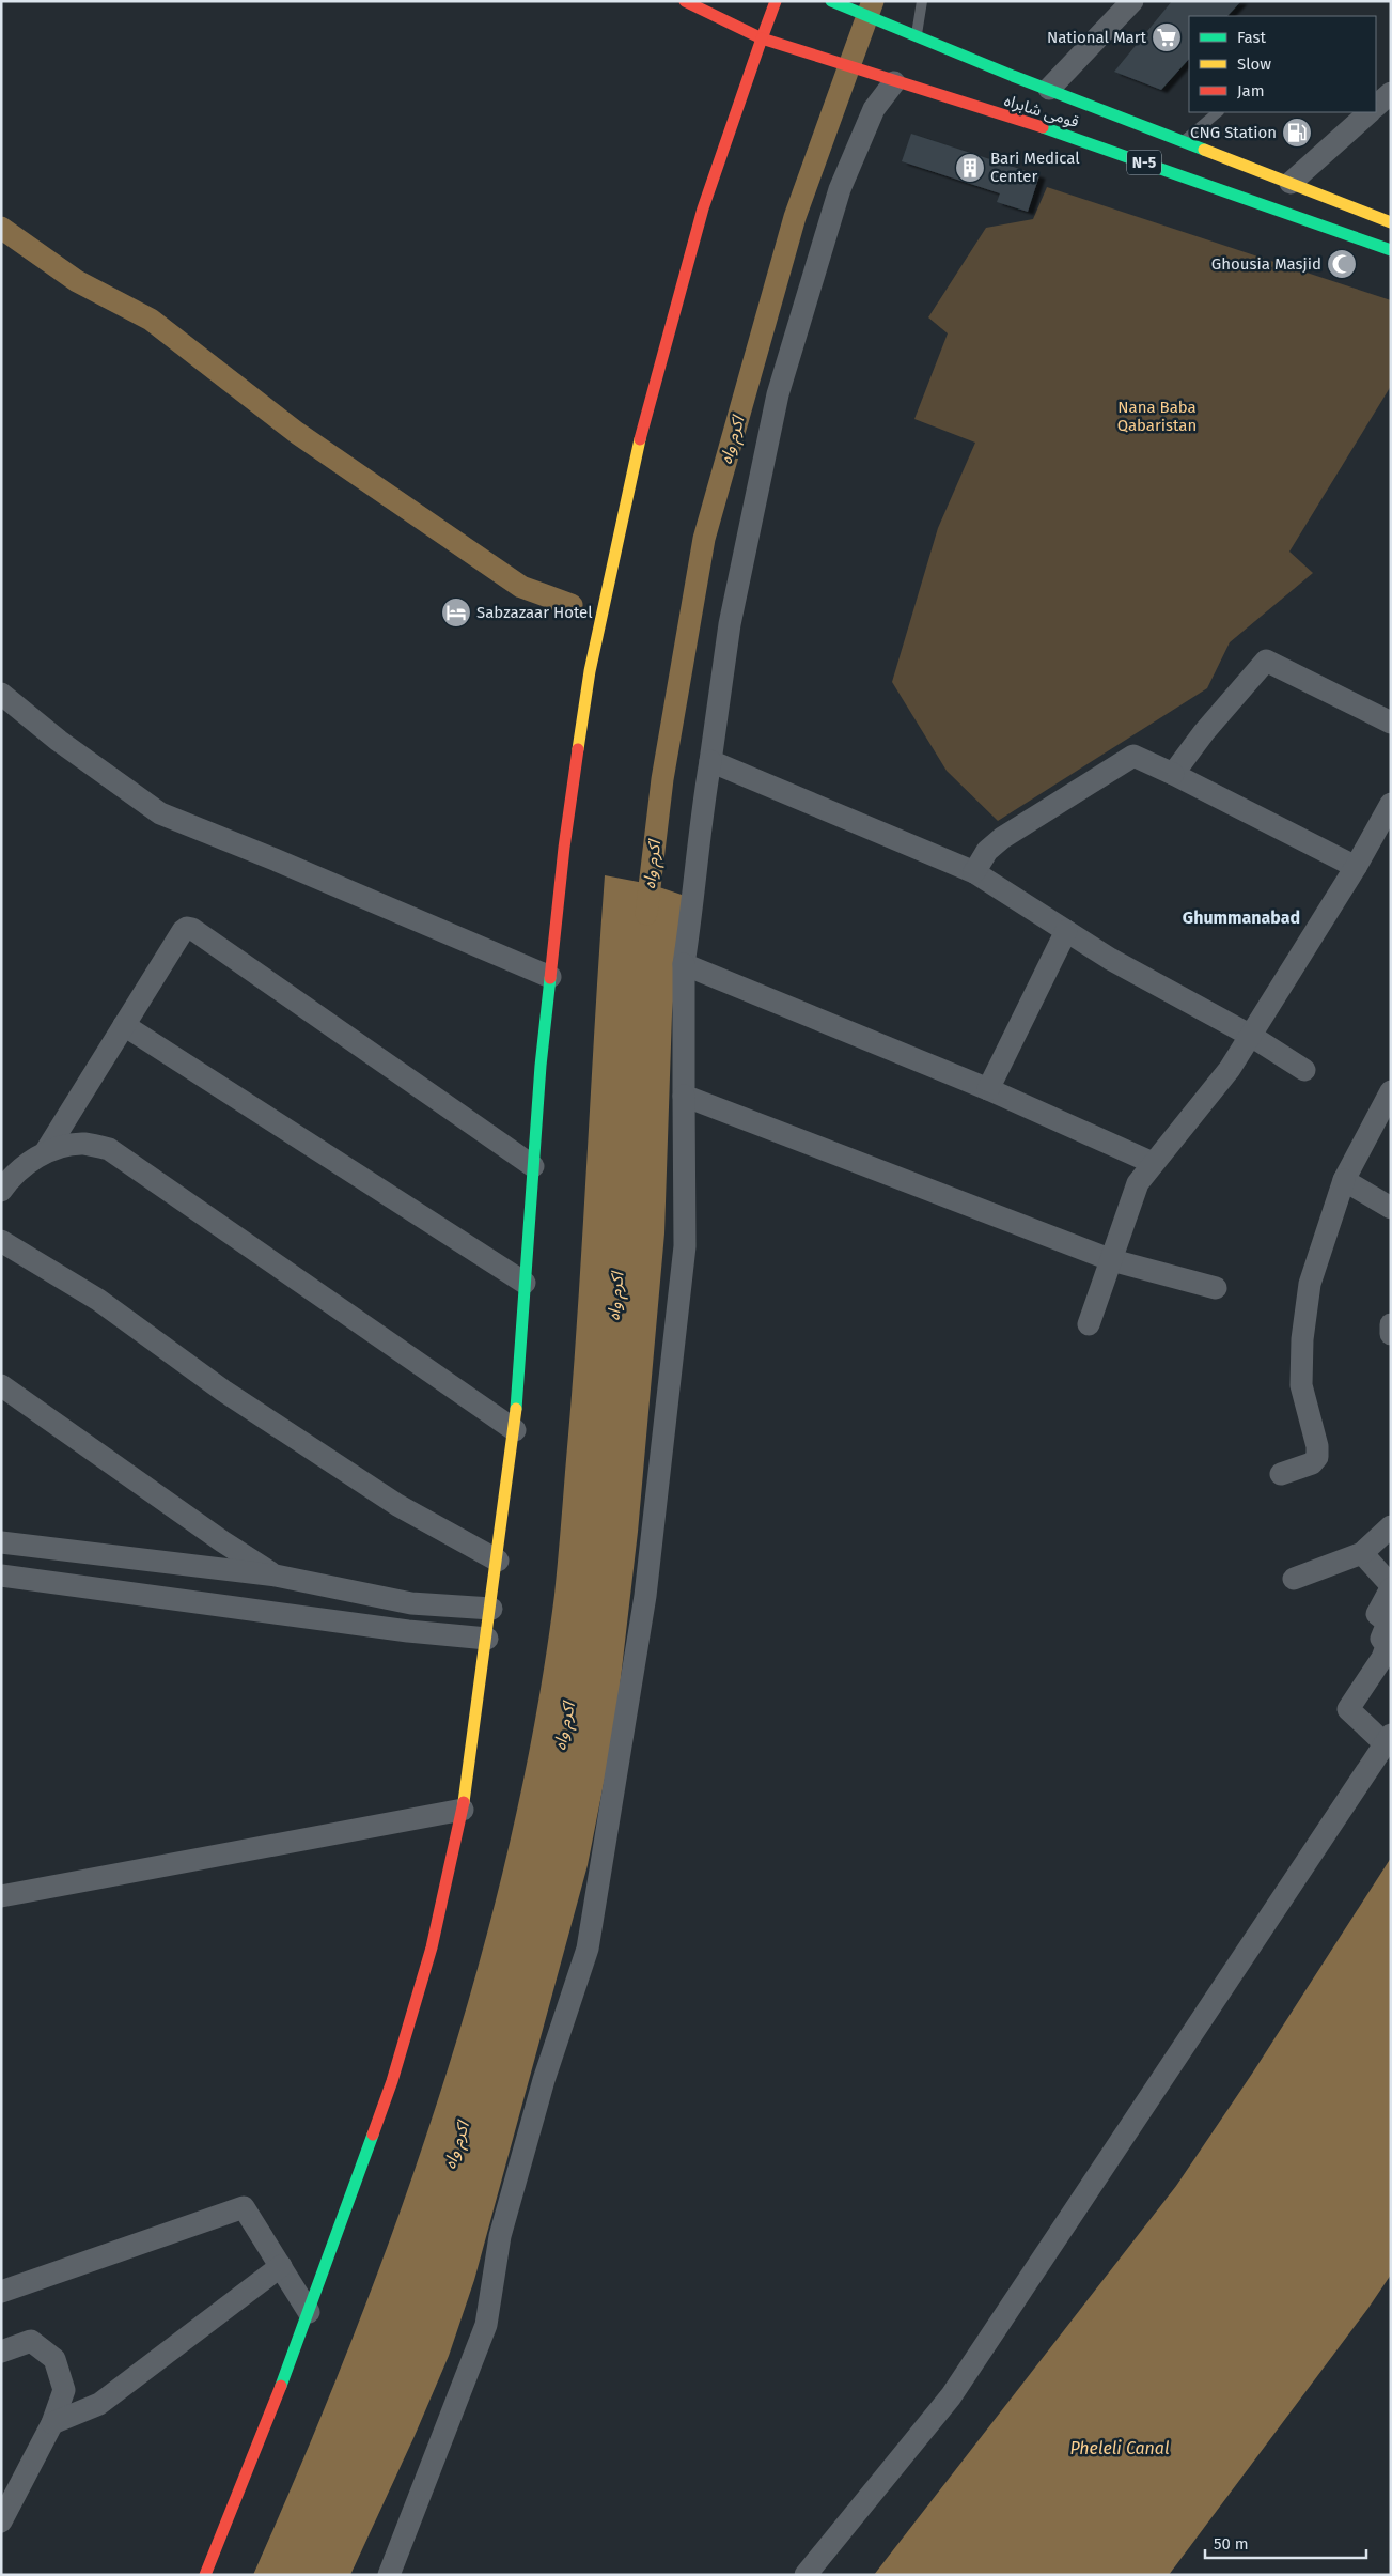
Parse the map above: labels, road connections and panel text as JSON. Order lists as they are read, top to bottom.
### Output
{
  "streets": {
    "main road": ["قومی شاہراہ", "N-5"]
  },
  "districts": ["Ghummanabad"],
  "water": ["اکرم واہ", "Pheleli Canal"],
  "parks": ["Nana Baba Qabaristan"],
  "places": {
    "supermarket": ["National Mart"],
    "fuel station": ["CNG Station"],
    "building": ["Bari Medical Center"],
    "mosque": ["Ghousia Masjid"],
    "hotel": ["Sabzazaar Hotel"]
  },
  "legend": ["Fast", "Slow", "Jam"],
  "scale_bar": "50 m"
}
